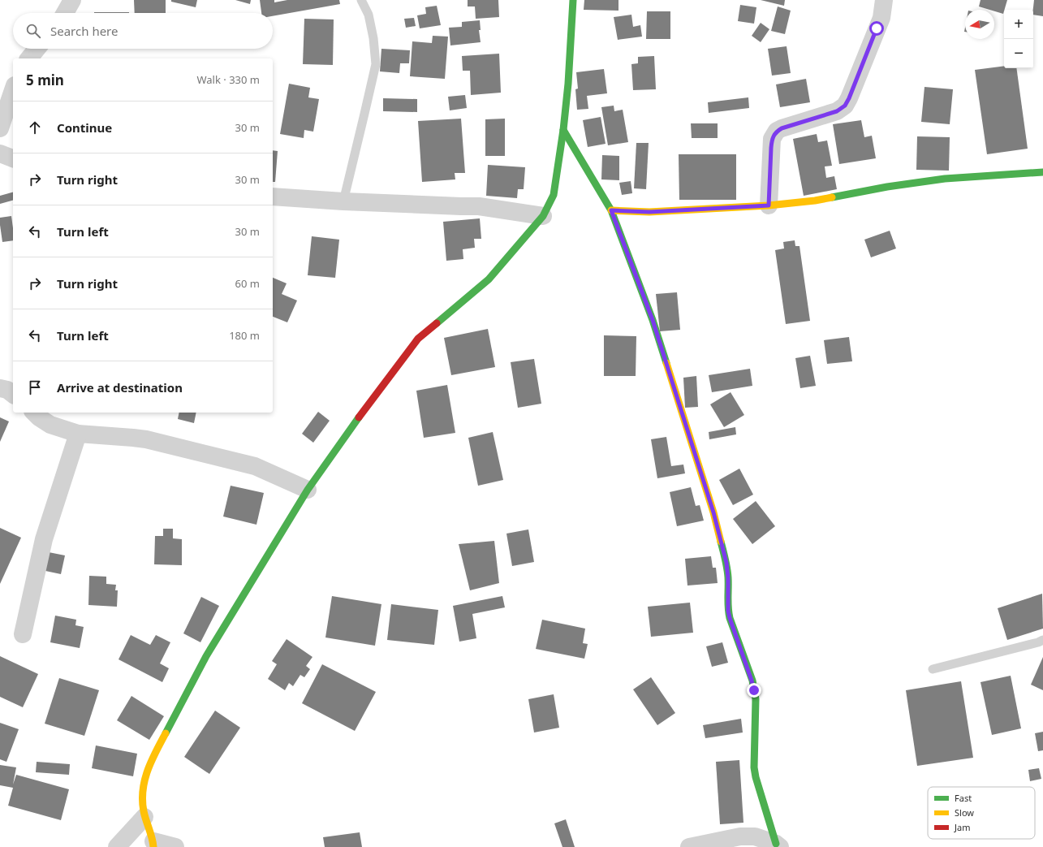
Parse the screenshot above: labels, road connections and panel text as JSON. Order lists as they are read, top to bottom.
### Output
{
  "legend": ["Fast", "Slow", "Jam"],
  "north": "left",
  "page": {
    "map_buttons": ["+", "−"],
    "search": "Search here",
    "heading": ["5 min", "Walk · 330 m"],
    "list": [
      ["Continue", "30 m"],
      ["Turn right", "30 m"],
      ["Turn left", "30 m"],
      ["Turn right", "60 m"],
      ["Turn left", "180 m"],
      "Arrive at destination"
    ]
  }
}
